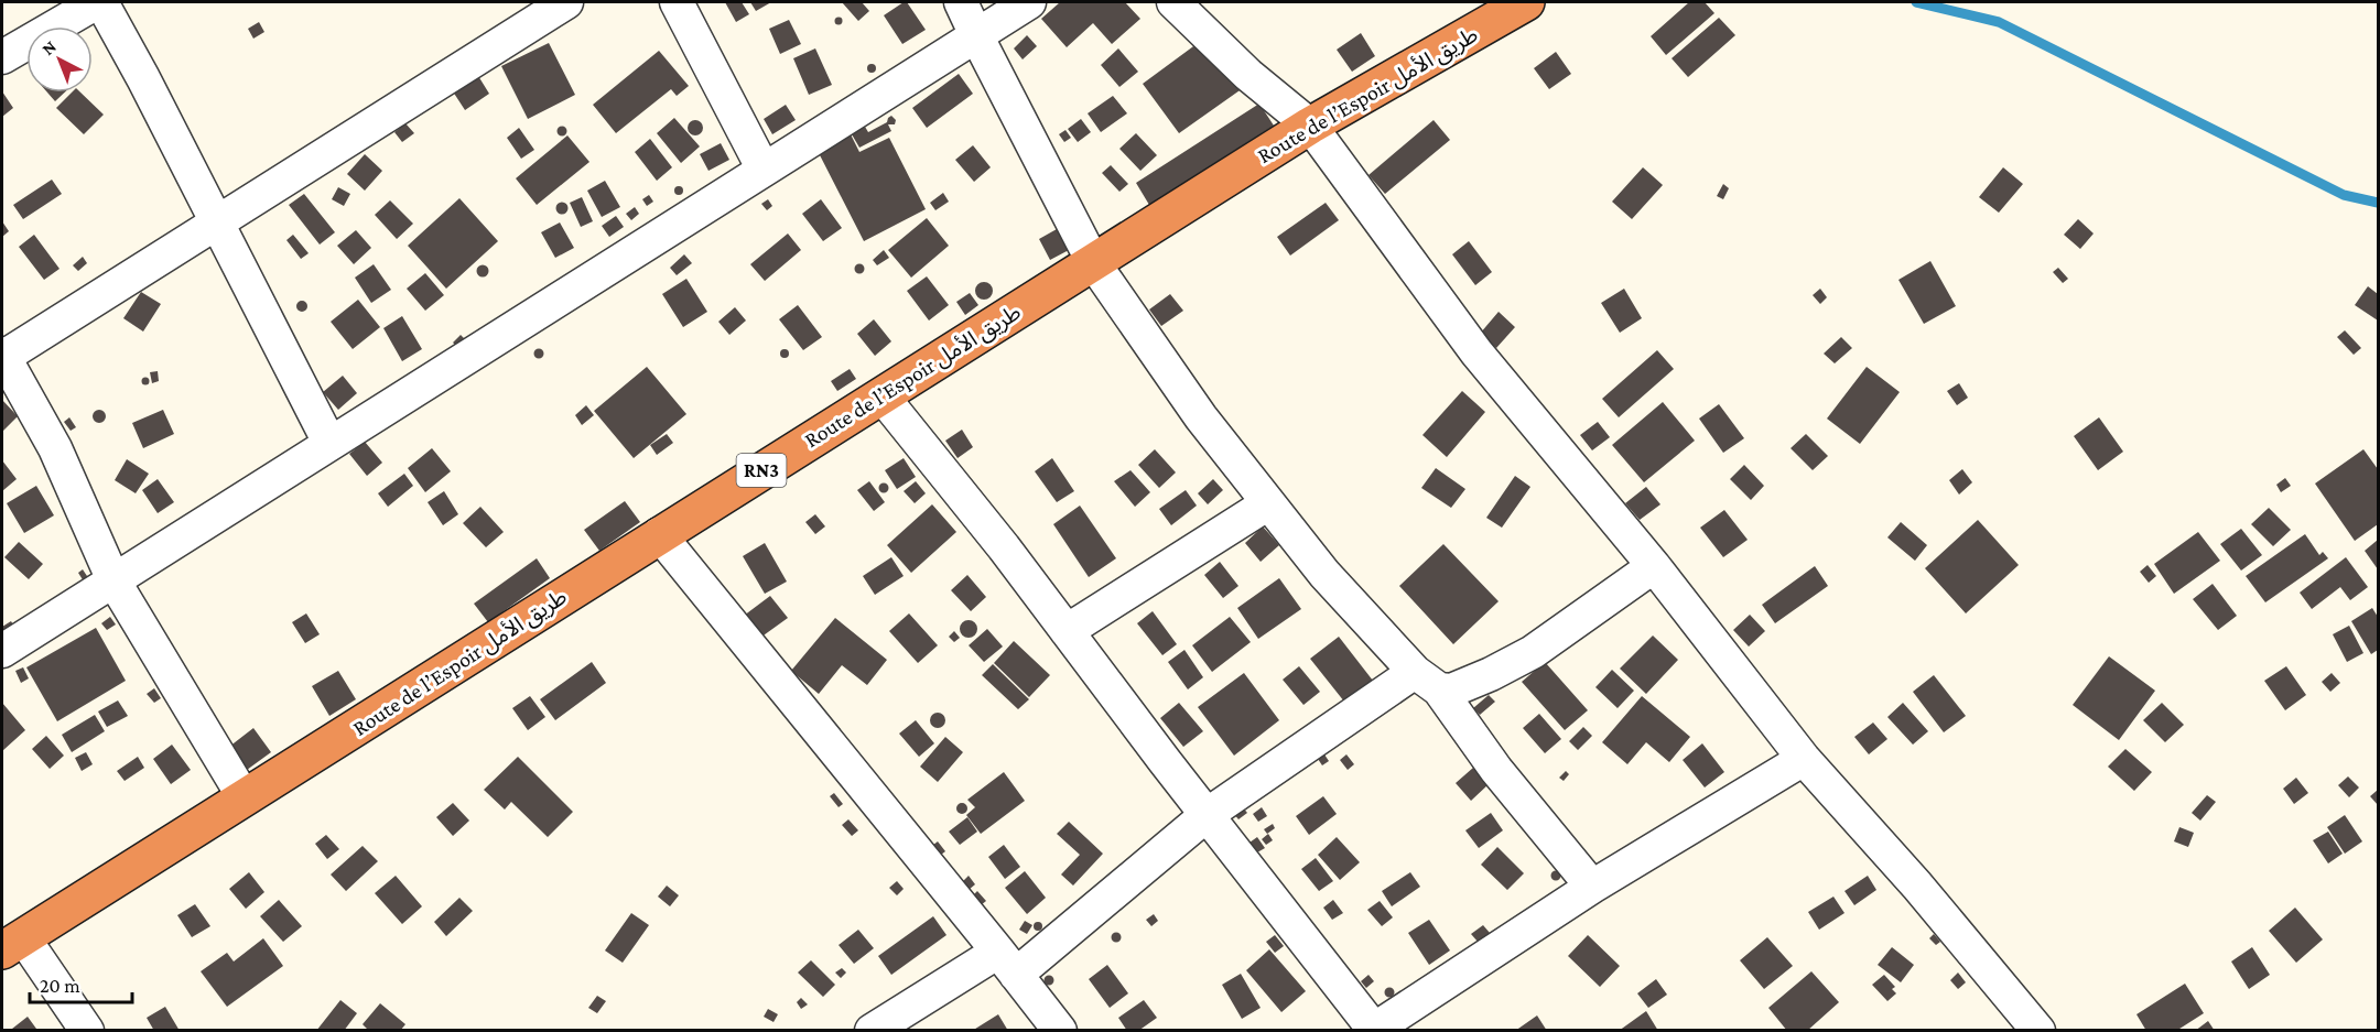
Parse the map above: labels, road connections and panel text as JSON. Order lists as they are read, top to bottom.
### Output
{
  "streets": {
    "highway": ["Route de l’Espoir طريق الأمل", "RN3"]
  },
  "scale_bar": "20 m",
  "north": "top left"
}
